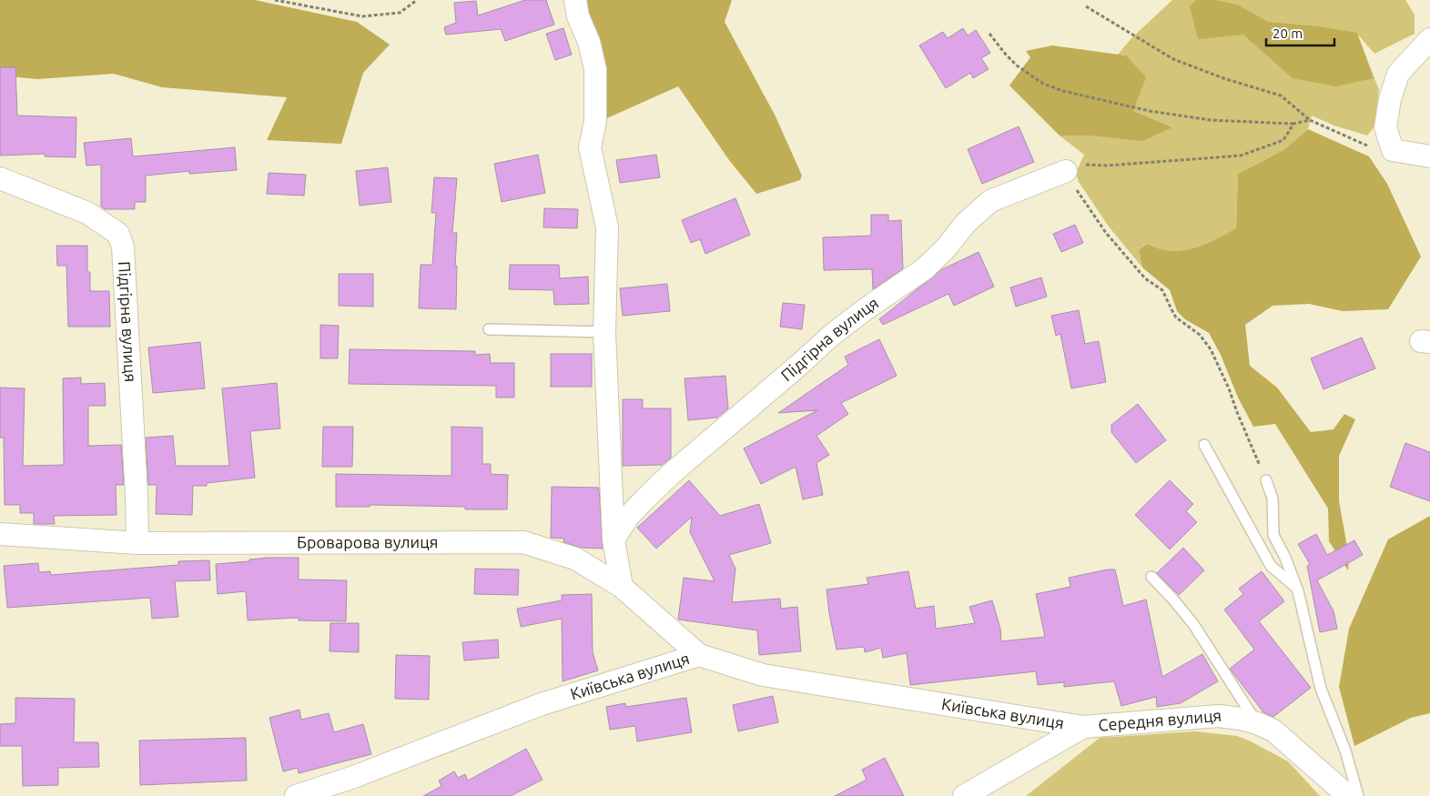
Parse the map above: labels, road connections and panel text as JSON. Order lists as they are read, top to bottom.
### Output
{
  "streets": {
    "street": [
      "Підгірна вулиця",
      "Броварова вулиця",
      "Київська вулиця",
      "Середня вулиця"
    ]
  },
  "crossings": [
    ["Підгірна вулиця", "Броварова вулиця"],
    ["Броварова вулиця", "Київська вулиця"],
    ["Київська вулиця", "Середня вулиця"]
  ],
  "scale_bar": "20 m"
}
